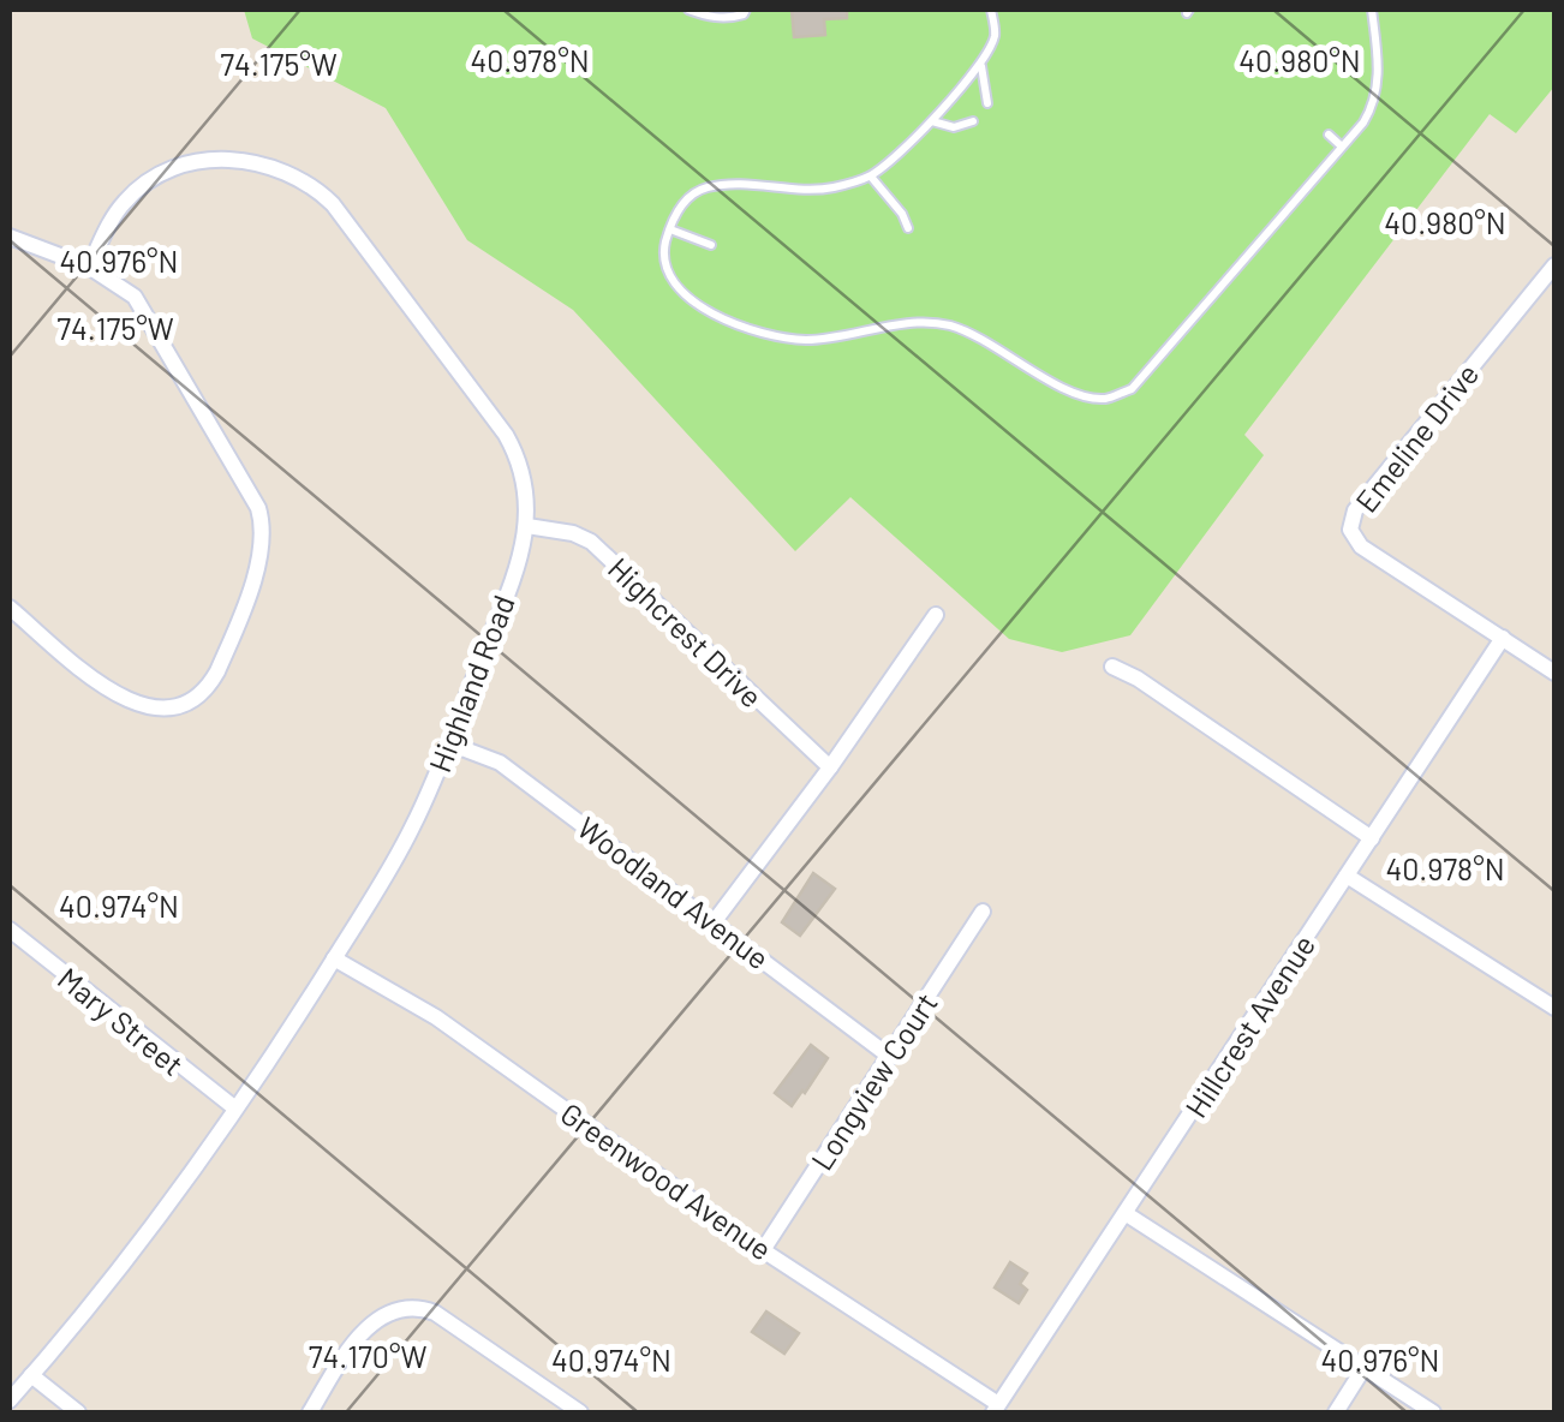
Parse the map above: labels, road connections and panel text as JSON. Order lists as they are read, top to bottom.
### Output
{
  "streets": {
    "street": [
      "Emeline Drive",
      "Highcrest Drive",
      "Highland Road",
      "Woodland Avenue",
      "Mary Street",
      "Hillcrest Avenue",
      "Longview Court",
      "Greenwood Avenue"
    ]
  },
  "crossings": [
    ["Emeline Drive", "Hillcrest Avenue"],
    ["Highcrest Drive", "Highland Road"],
    ["Highland Road", "Woodland Avenue"],
    ["Highland Road", "Mary Street"],
    ["Highland Road", "Greenwood Avenue"],
    ["Woodland Avenue", "Longview Court"],
    ["Hillcrest Avenue", "Greenwood Avenue"],
    ["Longview Court", "Greenwood Avenue"]
  ],
  "coordinates": [
    "40.980°N",
    "40.978°N",
    "74.175°W",
    "40.976°N",
    "40.974°N",
    "74.170°W"
  ]
}
